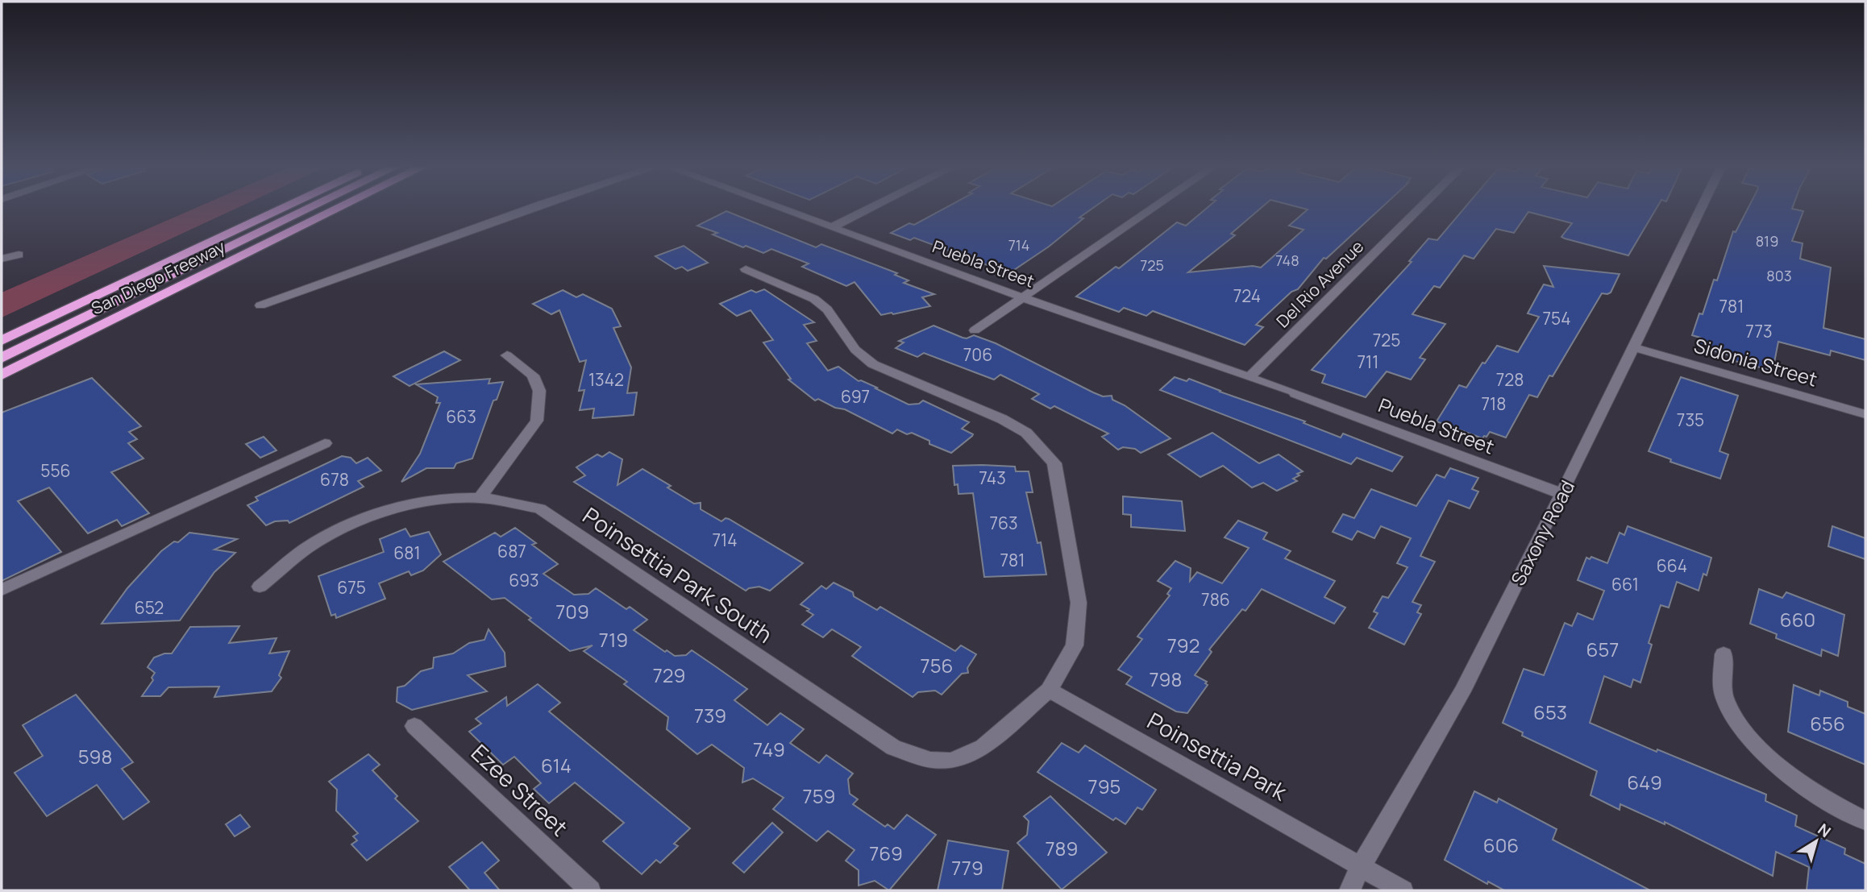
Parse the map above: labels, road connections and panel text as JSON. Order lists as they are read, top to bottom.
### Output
{
  "streets": {
    "highway": ["San Diego Freeway"],
    "street": [
      "Puebla Street",
      "Del Rio Avenue",
      "Sidonia Street",
      "Saxony Road",
      "Poinsettia Park South",
      "Poinsettia Park",
      "Ezee Street"
    ]
  },
  "crossings": [
    ["Puebla Street", "Del Rio Avenue"],
    ["Puebla Street", "Saxony Road"],
    ["Sidonia Street", "Saxony Road"],
    ["Saxony Road", "Poinsettia Park"],
    ["Poinsettia Park South", "Poinsettia Park"]
  ],
  "house_numbers": [
    "819",
    "714",
    "748",
    "725",
    "803",
    "724",
    "781",
    "754",
    "773",
    "725",
    "706",
    "711",
    "1342",
    "728",
    "697",
    "718",
    "663",
    "735",
    "556",
    "743",
    "678",
    "763",
    "714",
    "687",
    "681",
    "781",
    "664",
    "693",
    "661",
    "675",
    "786",
    "652",
    "709",
    "660",
    "719",
    "792",
    "657",
    "756",
    "729",
    "798",
    "653",
    "739",
    "656",
    "749",
    "598",
    "614",
    "649",
    "795",
    "759",
    "606",
    "789",
    "769",
    "779"
  ],
  "north": "top right"
}
